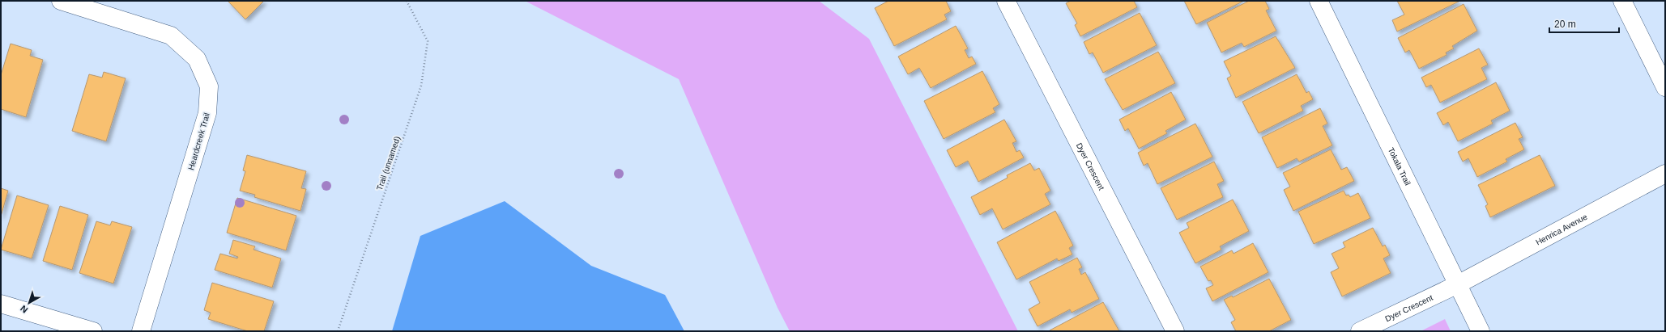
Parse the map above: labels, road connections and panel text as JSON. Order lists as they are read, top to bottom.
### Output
{
  "streets": {
    "street": [
      "Heardcreek Trail",
      "Dyer Crescent",
      "Tokala Trail",
      "Henrica Avenue"
    ],
    "path": ["Trail (unnamed)"]
  },
  "crossings": [
    ["Dyer Crescent", "Tokala Trail"],
    ["Dyer Crescent", "Henrica Avenue"],
    ["Tokala Trail", "Henrica Avenue"]
  ],
  "scale_bar": "20 m",
  "north": "bottom left"
}
